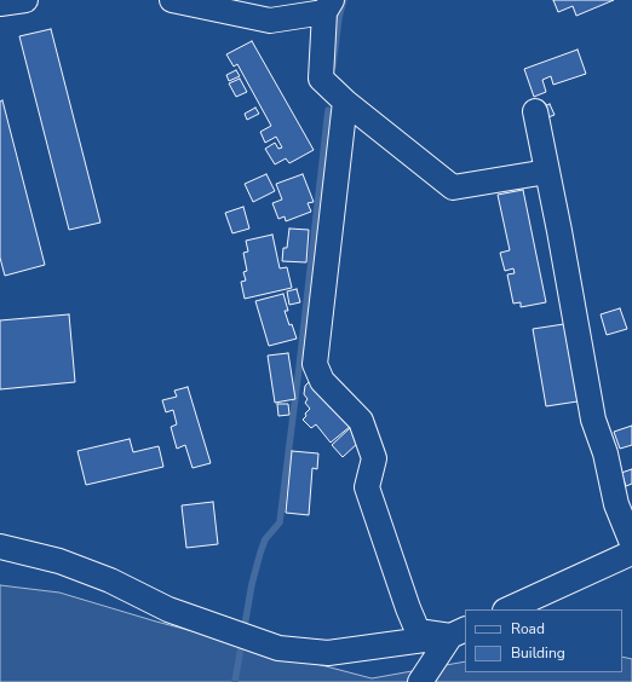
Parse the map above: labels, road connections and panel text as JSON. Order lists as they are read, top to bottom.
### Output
{
  "legend": ["Road", "Building"]
}
